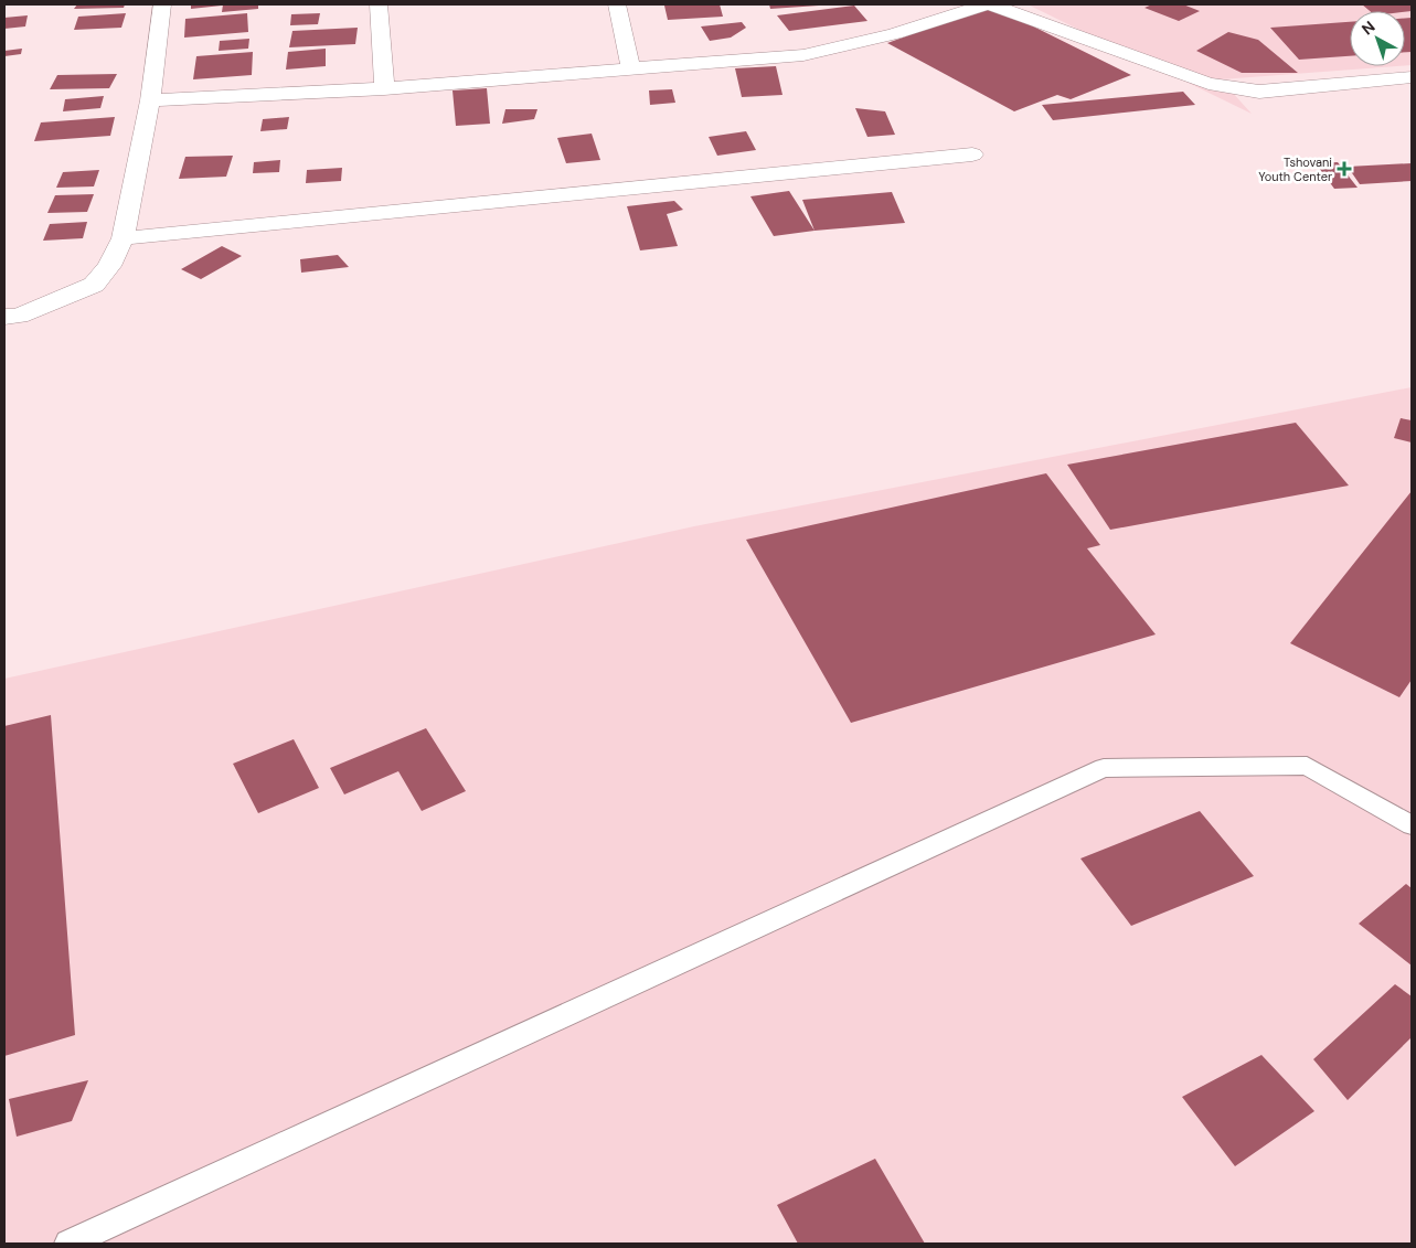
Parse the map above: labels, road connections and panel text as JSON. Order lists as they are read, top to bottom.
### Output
{
  "places": {
    "health": ["Tshovani Youth Center"]
  },
  "north": "top left"
}
